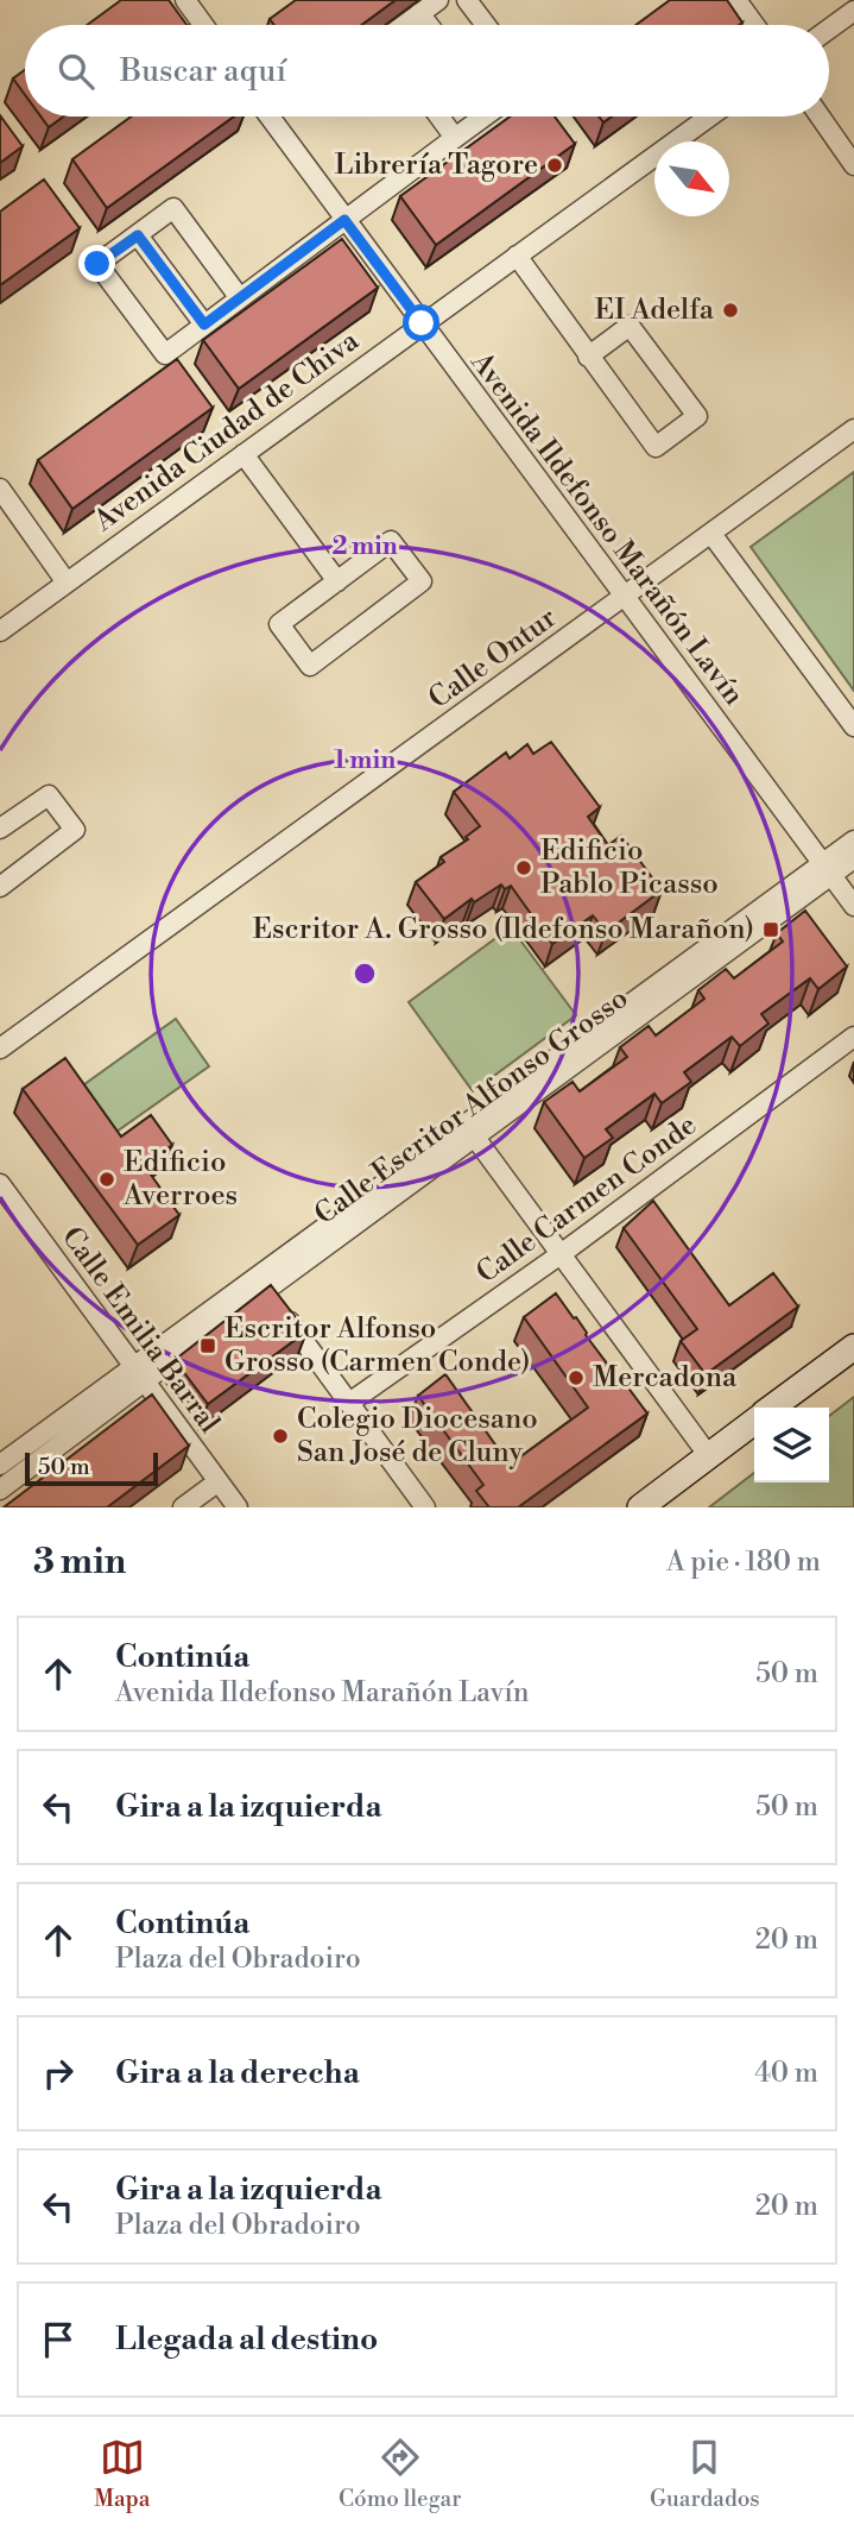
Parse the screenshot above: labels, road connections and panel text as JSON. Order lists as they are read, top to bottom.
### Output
{
  "streets": {
    "street": [
      "Avenida Ciudad de Chiva",
      "Avenida Ildefonso Marañón Lavín",
      "Calle Ontur",
      "Calle Escritor Alfonso Grosso",
      "Calle Carmen Conde",
      "Calle Emilia Barral"
    ]
  },
  "crossings": [
    ["Avenida Ciudad de Chiva", "Avenida Ildefonso Marañón Lavín"],
    ["Avenida Ildefonso Marañón Lavín", "Calle Ontur"],
    ["Avenida Ildefonso Marañón Lavín", "Calle Escritor Alfonso Grosso"],
    ["Calle Escritor Alfonso Grosso", "Calle Emilia Barral"]
  ],
  "places": {
    "other": [
      "Librería Tagore",
      "EI Adelfa",
      "Edificio Pablo Picasso",
      "Edificio Averroes",
      "Mercadona",
      "Colegio Diocesano San José de Cluny"
    ],
    "transit": ["Escritor A. Grosso (Ildefonso Marañon)", "Escritor Alfonso Grosso (Carmen Conde)"]
  },
  "scale_bar": "50 m",
  "north": "bottom right",
  "page": {
    "search": "Buscar aquí",
    "scale": "50 m",
    "heading": ["3 min", "A pie · 180 m"],
    "list": [
      ["Continúa", "Avenida Ildefonso Marañón Lavín", "50 m"],
      ["Gira a la izquierda", "50 m"],
      ["Continúa", "Plaza del Obradoiro", "20 m"],
      ["Gira a la derecha", "40 m"],
      ["Gira a la izquierda", "Plaza del Obradoiro", "20 m"],
      "Llegada al destino"
    ],
    "nav": ["Mapa", "Cómo llegar", "Guardados"]
  },
  "rings": ["2 min", "1 min"]
}
